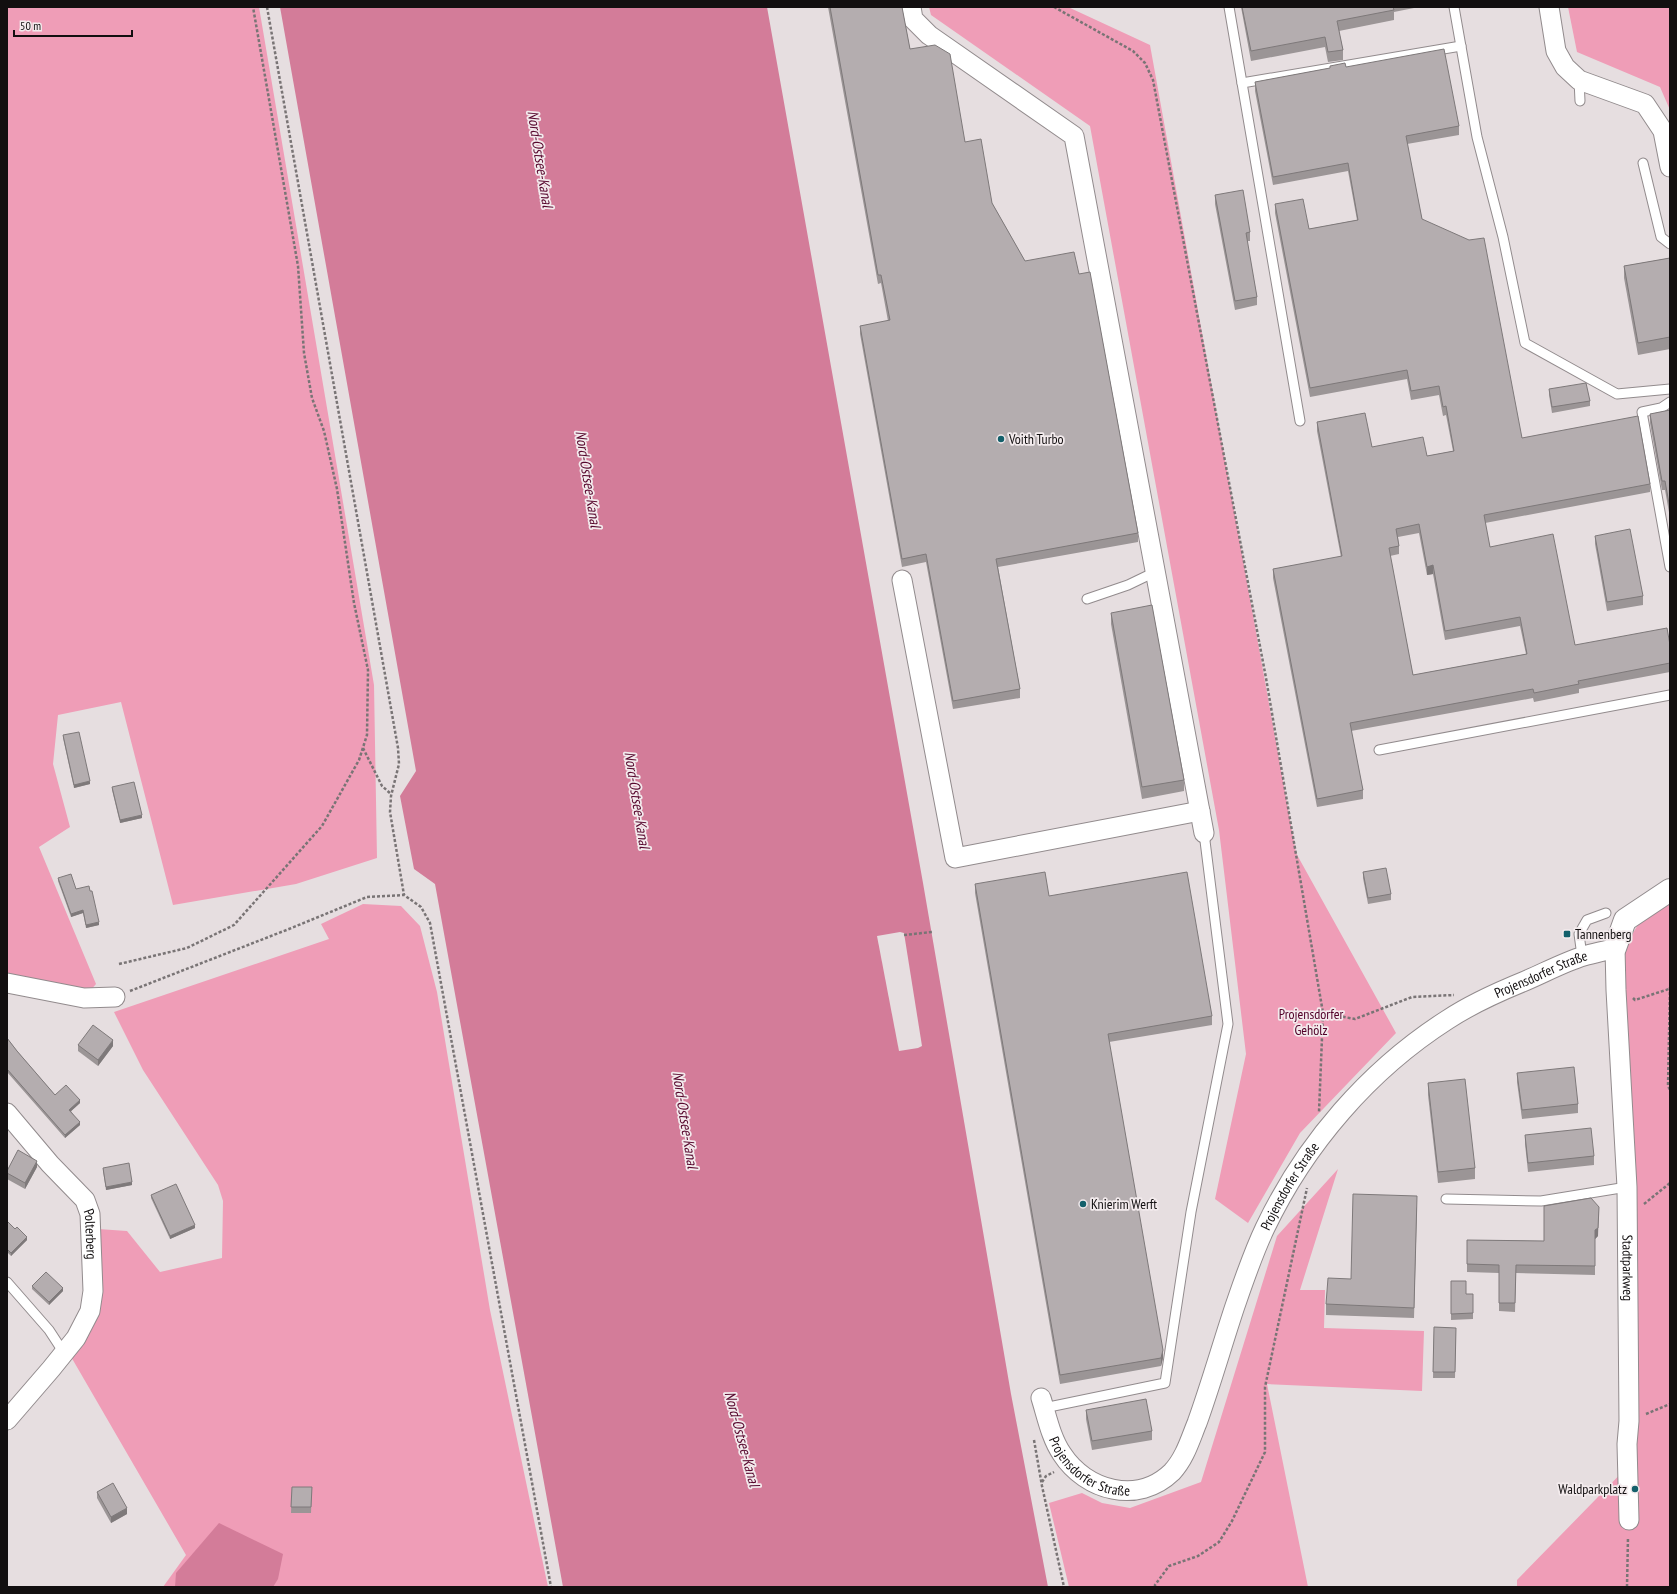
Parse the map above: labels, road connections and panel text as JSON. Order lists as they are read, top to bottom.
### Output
{
  "streets": {
    "street": ["Projensdorfer Straße", "Polterberg", "Stadtparkweg"]
  },
  "crossings": [
    ["Projensdorfer Straße", "Stadtparkweg"]
  ],
  "water": ["Nord-Ostsee-Kanal"],
  "parks": ["Projensdorfer Gehölz"],
  "places": {
    "other": ["Voith Turbo", "Knierim Werft", "Waldparkplatz"],
    "transit": ["Tannenberg"]
  },
  "scale_bar": "50 m"
}
